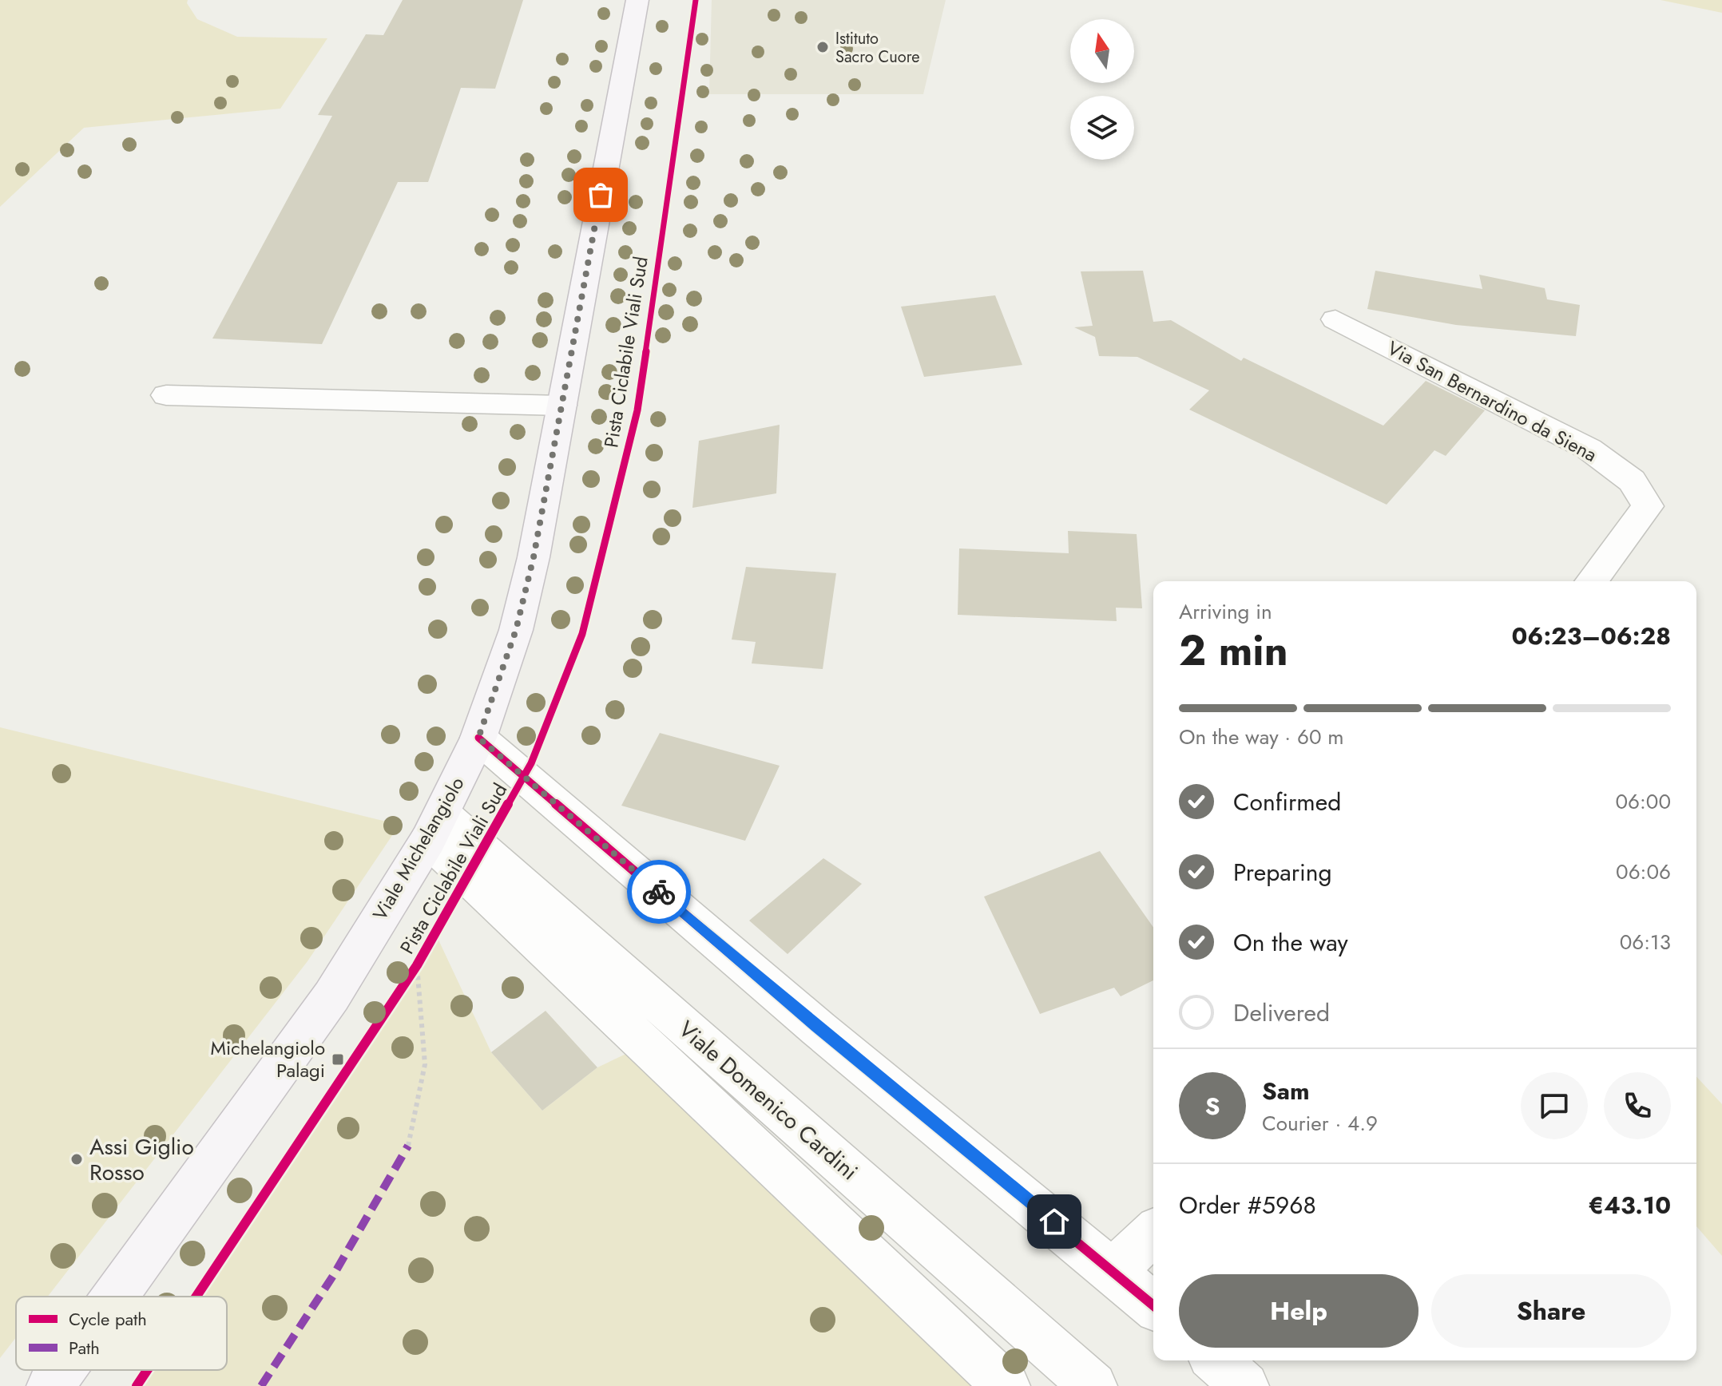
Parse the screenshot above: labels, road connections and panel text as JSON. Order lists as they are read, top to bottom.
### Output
{
  "streets": {
    "main road": ["Viale Michelangiolo"],
    "street": ["Via San Bernardino da Siena", "Viale Domenico Cardini"],
    "cycle path": ["Pista Ciclabile Viali Sud"]
  },
  "crossings": [
    ["Viale Michelangiolo", "Viale Domenico Cardini"]
  ],
  "places": {
    "other": ["Istituto Sacro Cuore", "Assi Giglio Rosso"],
    "transit": ["Michelangiolo Palagi"]
  },
  "legend": ["Cycle path", "Path"],
  "north": "top",
  "page": {
    "heading": ["2 min", "Arriving in", "06:23–06:28"],
    "panel": [
      "Sam",
      "Courier · 4.9",
      "Order #5968",
      "€43.10"
    ],
    "bar": "On the way · 60 m",
    "list": [
      ["Confirmed", "06:00"],
      ["Preparing", "06:06"],
      ["On the way", "06:13"],
      "Delivered"
    ],
    "round": "S",
    "buttons": ["Help", "Share"]
  }
}
